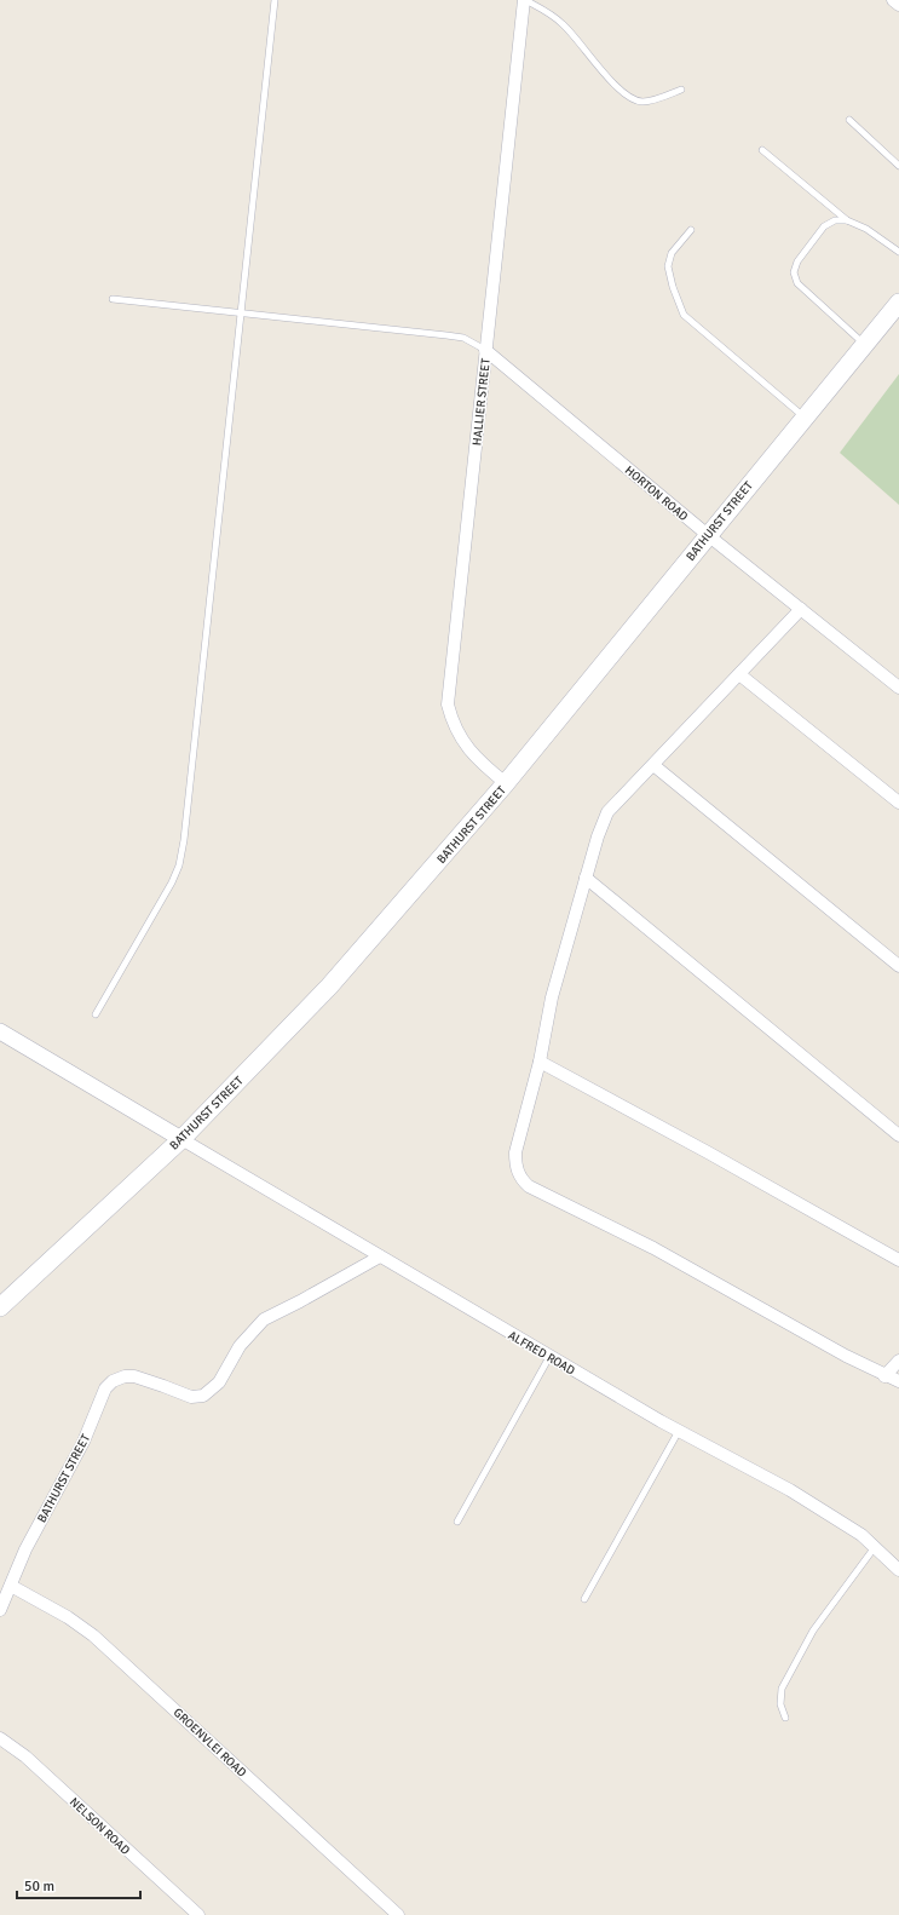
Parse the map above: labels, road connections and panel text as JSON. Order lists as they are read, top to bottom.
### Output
{
  "streets": {
    "main road": ["BATHURST STREET"],
    "street": [
      "HALLIER STREET",
      "HORTON ROAD",
      "ALFRED ROAD",
      "GROENVLEI ROAD",
      "NELSON ROAD"
    ]
  },
  "crossings": [
    ["HALLIER STREET", "HORTON ROAD"],
    ["HALLIER STREET", "BATHURST STREET"],
    ["HORTON ROAD", "BATHURST STREET"],
    ["BATHURST STREET", "ALFRED ROAD"],
    ["BATHURST STREET", "GROENVLEI ROAD"]
  ],
  "scale_bar": "50 m"
}
